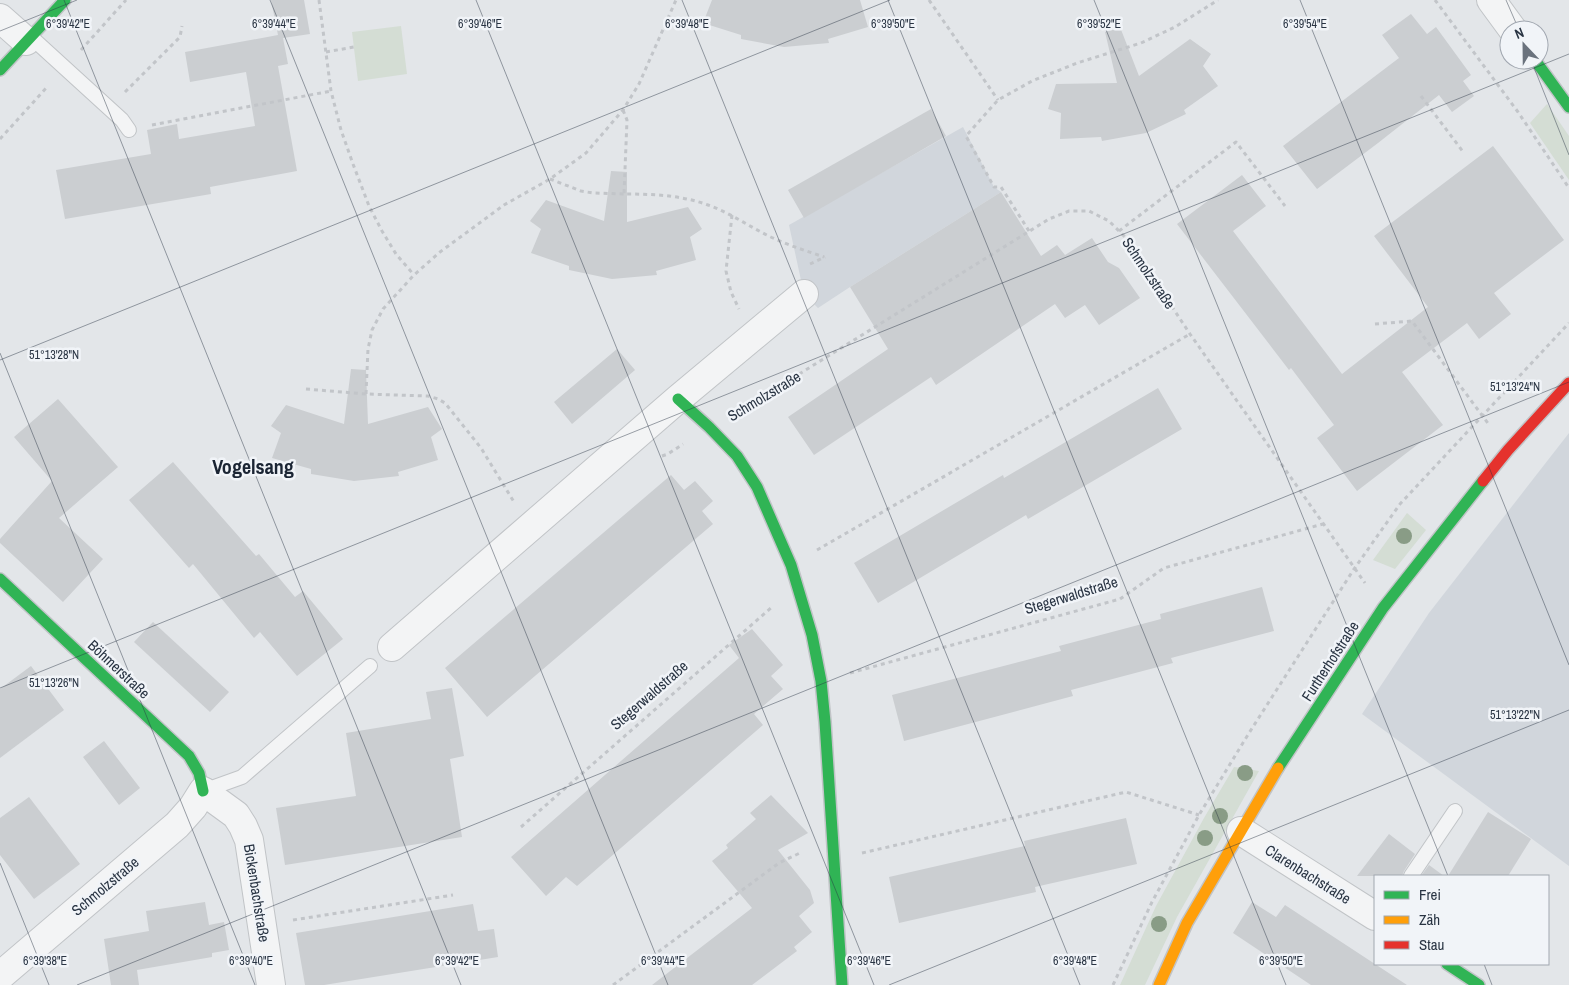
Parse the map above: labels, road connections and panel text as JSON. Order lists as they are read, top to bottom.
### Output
{
  "streets": {
    "street": [
      "Schmolzstraße",
      "Furtherhofstraße",
      "Böhmerstraße",
      "Clarenbachstraße",
      "Bickenbachstraße"
    ],
    "path": ["Stegerwaldstraße"]
  },
  "crossings": [
    ["Schmolzstraße", "Stegerwaldstraße"],
    ["Schmolzstraße", "Furtherhofstraße"],
    ["Schmolzstraße", "Böhmerstraße"],
    ["Schmolzstraße", "Bickenbachstraße"],
    ["Furtherhofstraße", "Clarenbachstraße"],
    ["Böhmerstraße", "Bickenbachstraße"]
  ],
  "districts": ["Vogelsang"],
  "legend": ["Frei", "Zäh", "Stau"],
  "north": "top",
  "coordinates": [
    "6°39'42\"E",
    "6°39'44\"E",
    "6°39'46\"E",
    "6°39'48\"E",
    "6°39'50\"E",
    "6°39'52\"E",
    "6°39'54\"E",
    "51°13'28\"N",
    "51°13'24\"N",
    "51°13'26\"N",
    "51°13'22\"N",
    "6°39'38\"E",
    "6°39'40\"E"
  ]
}
